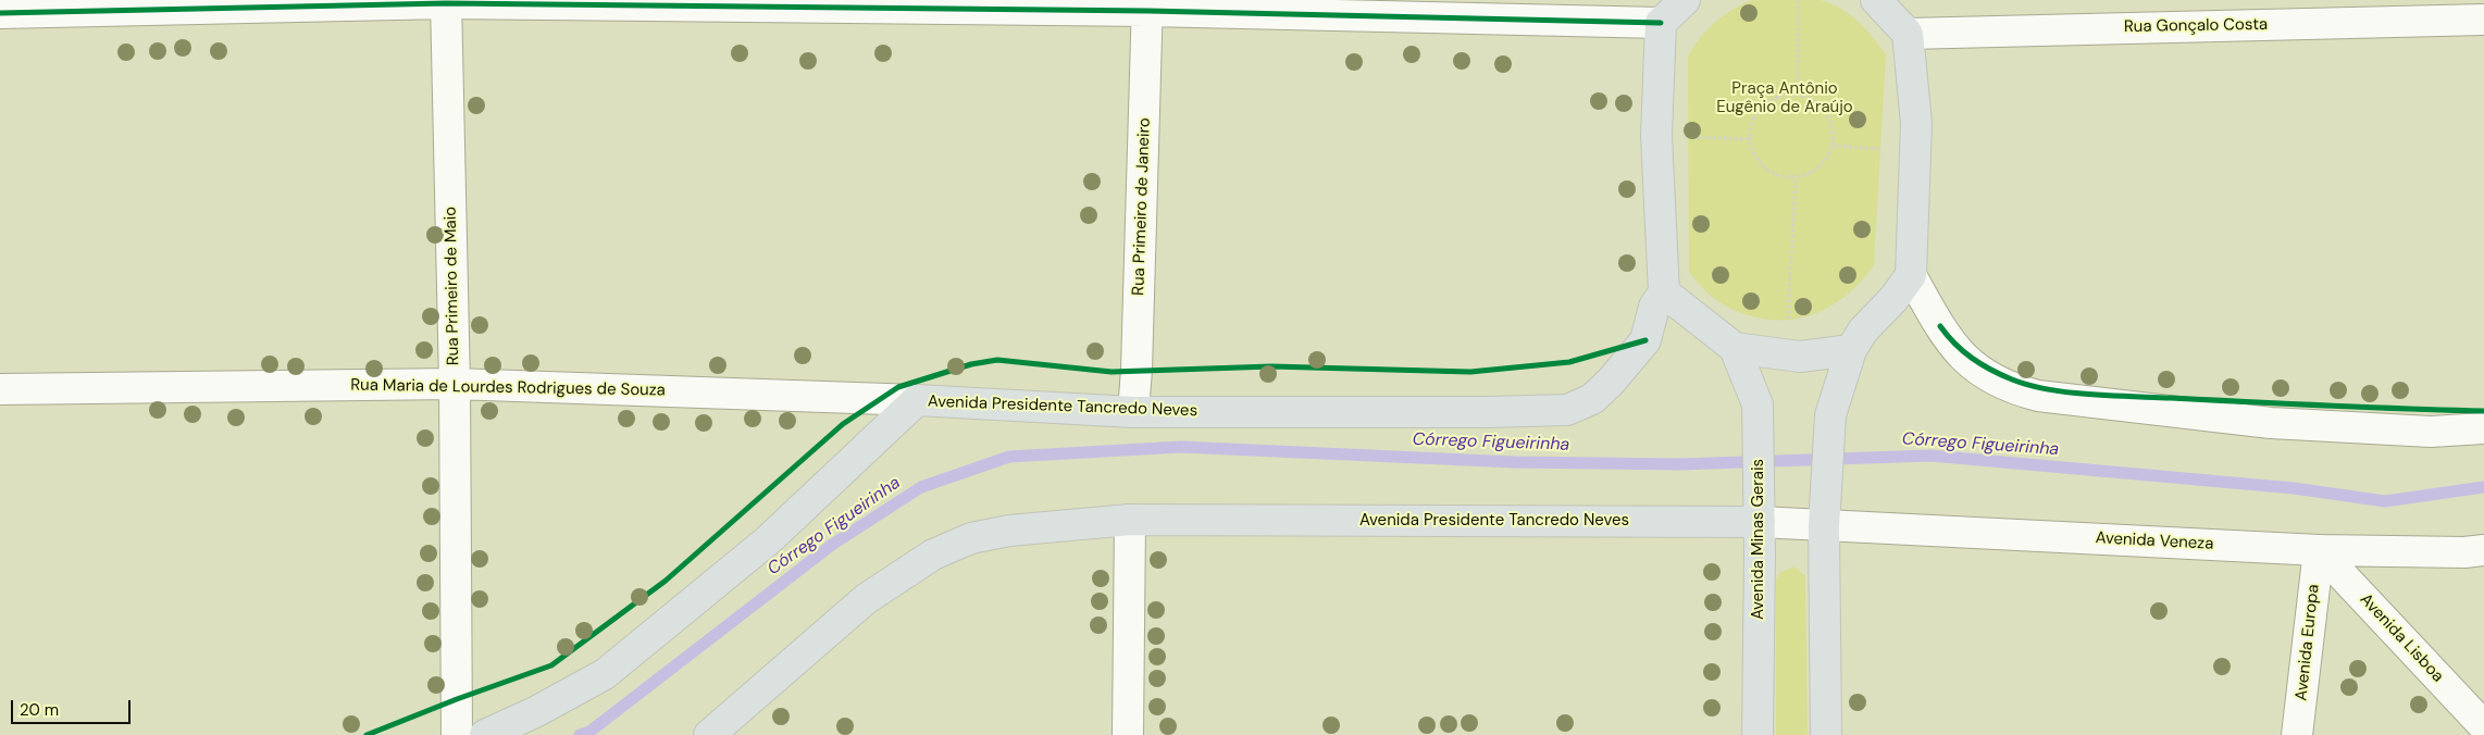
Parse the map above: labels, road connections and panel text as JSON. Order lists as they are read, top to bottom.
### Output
{
  "streets": {
    "main road": ["Avenida Presidente Tancredo Neves", "Avenida Minas Gerais"],
    "street": [
      "Rua Gonçalo Costa",
      "Rua Primeiro de Janeiro",
      "Rua Primeiro de Maio",
      "Rua Maria de Lourdes Rodrigues de Souza",
      "Avenida Veneza",
      "Avenida Lisboa",
      "Avenida Europa"
    ]
  },
  "crossings": [
    ["Rua Primeiro de Janeiro", "Avenida Presidente Tancredo Neves"],
    ["Rua Primeiro de Maio", "Rua Maria de Lourdes Rodrigues de Souza"],
    ["Rua Maria de Lourdes Rodrigues de Souza", "Avenida Presidente Tancredo Neves"],
    ["Avenida Presidente Tancredo Neves", "Avenida Minas Gerais"],
    ["Avenida Presidente Tancredo Neves", "Avenida Veneza"],
    ["Avenida Minas Gerais", "Avenida Veneza"],
    ["Avenida Veneza", "Avenida Lisboa"],
    ["Avenida Veneza", "Avenida Europa"],
    ["Avenida Lisboa", "Avenida Europa"]
  ],
  "water": ["Córrego Figueirinha"],
  "parks": ["Praça Antônio Eugênio de Araújo"],
  "scale_bar": "20 m"
}
